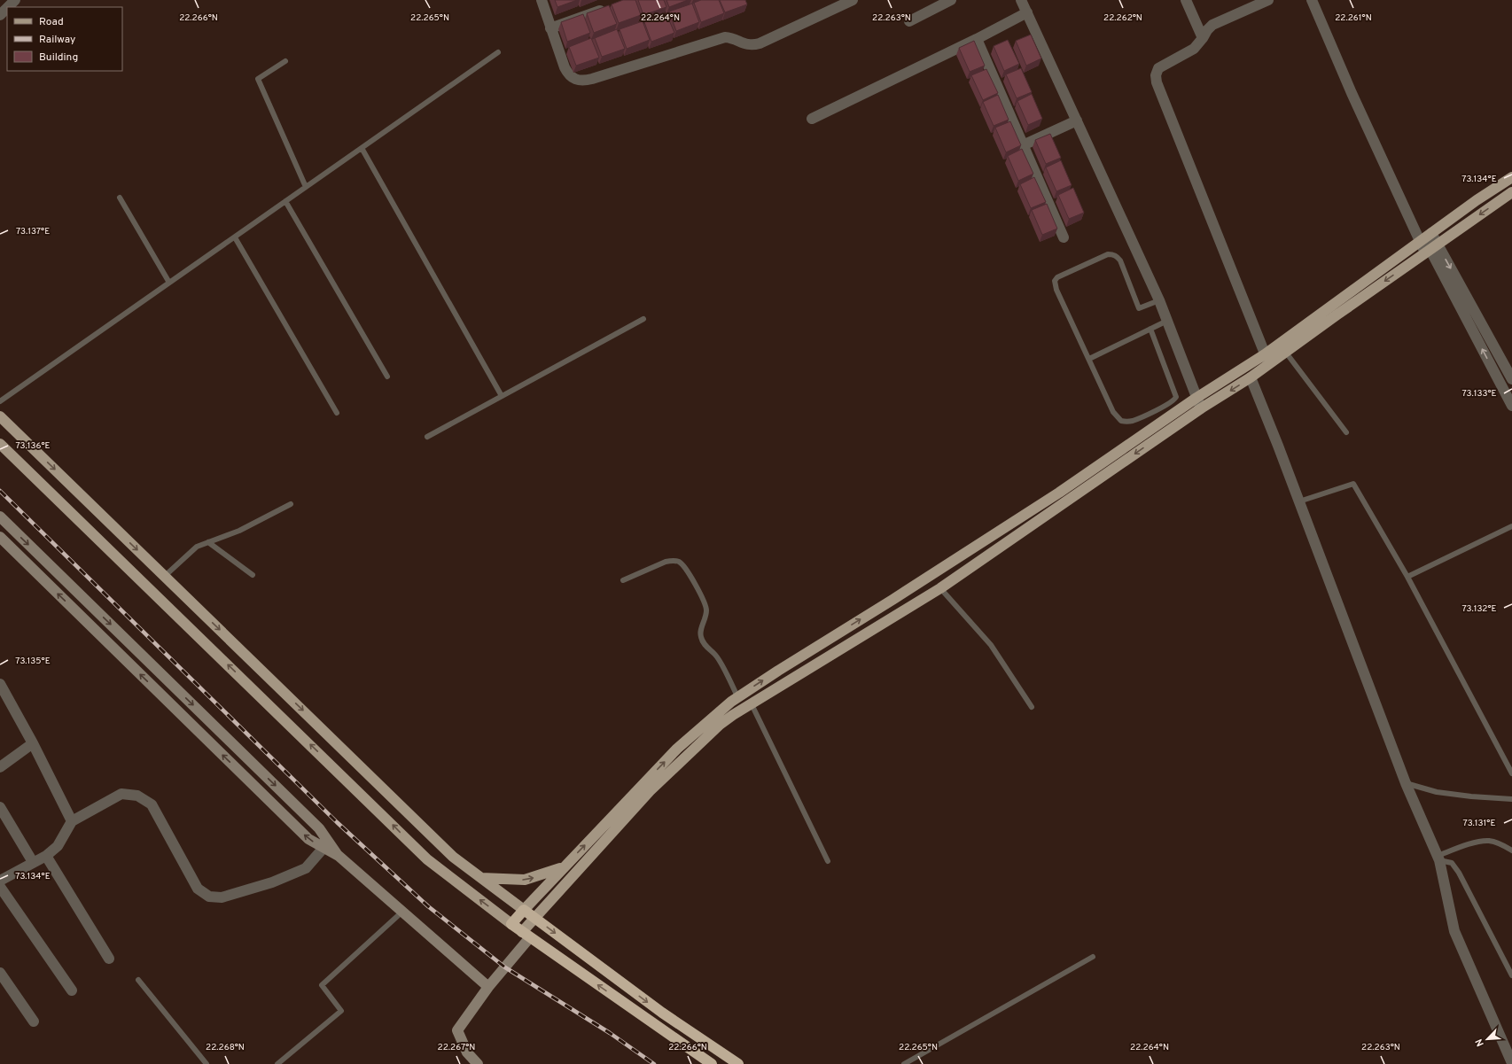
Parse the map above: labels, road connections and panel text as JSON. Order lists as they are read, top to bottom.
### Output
{
  "legend": ["Road", "Railway", "Building"],
  "north": "bottom left",
  "coordinates": [
    "22.266°N",
    "22.265°N",
    "22.264°N",
    "22.263°N",
    "22.262°N",
    "22.261°N",
    "73.134°E",
    "73.137°E",
    "73.133°E",
    "73.136°E",
    "73.132°E",
    "73.135°E",
    "73.131°E",
    "22.268°N",
    "22.267°N"
  ]
}
